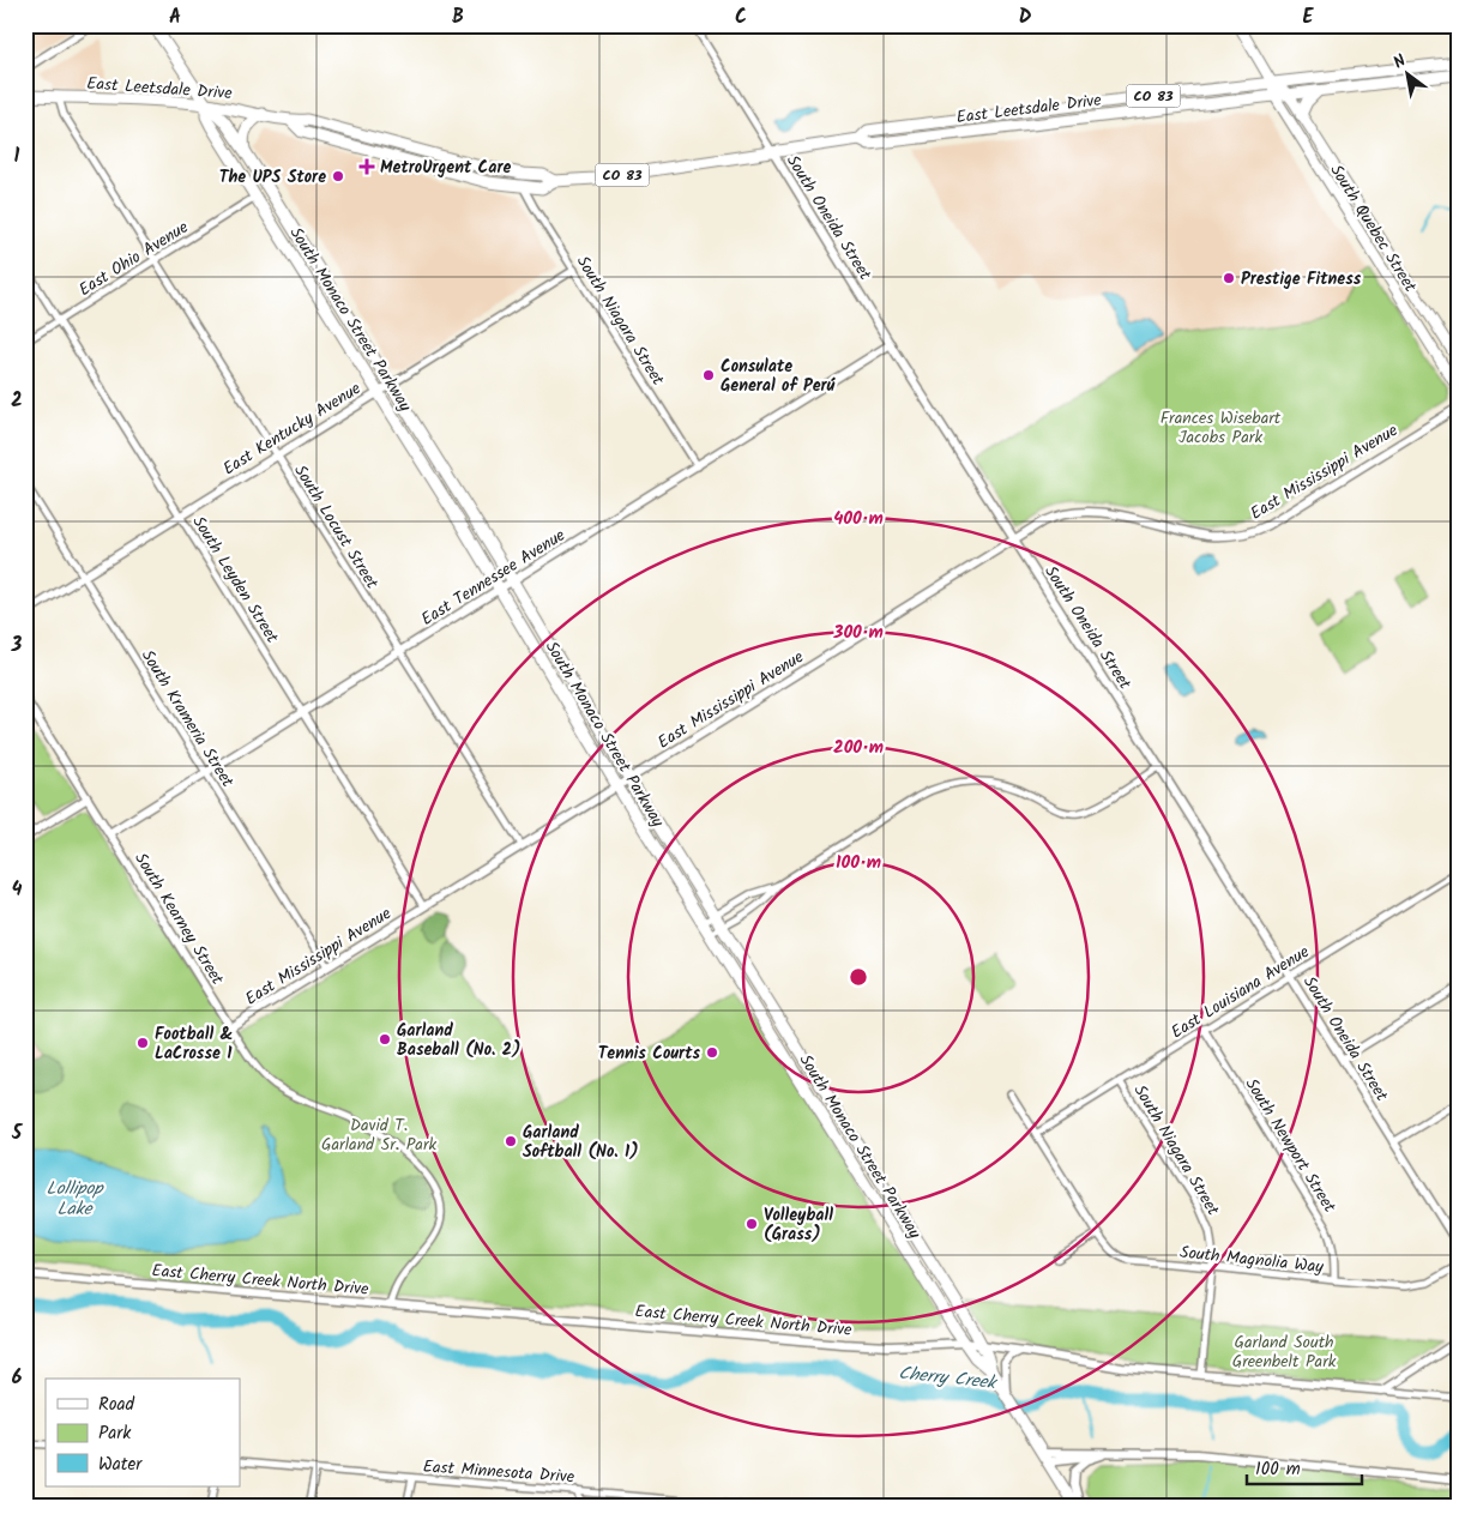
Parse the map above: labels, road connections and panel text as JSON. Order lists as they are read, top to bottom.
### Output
{
  "streets": {
    "main road": [
      "East Leetsdale Drive",
      "CO 83",
      "South Quebec Street",
      "South Monaco Street Parkway"
    ],
    "street": [
      "South Oneida Street",
      "East Ohio Avenue",
      "South Niagara Street",
      "East Kentucky Avenue",
      "East Mississippi Avenue",
      "South Locust Street",
      "East Tennessee Avenue",
      "South Leyden Street",
      "South Krameria Street",
      "South Kearney Street",
      "East Louisiana Avenue",
      "South Newport Street",
      "South Magnolia Way",
      "East Cherry Creek North Drive",
      "East Minnesota Drive"
    ]
  },
  "crossings": [
    ["East Leetsdale Drive", "CO 83"],
    ["East Leetsdale Drive", "South Oneida Street"],
    ["East Leetsdale Drive", "South Quebec Street"],
    ["East Leetsdale Drive", "South Monaco Street Parkway"],
    ["East Leetsdale Drive", "South Niagara Street"],
    ["East Leetsdale Drive", "South Locust Street"],
    ["CO 83", "South Quebec Street"],
    ["South Oneida Street", "East Mississippi Avenue"],
    ["South Oneida Street", "East Tennessee Avenue"],
    ["South Oneida Street", "East Louisiana Avenue"],
    ["East Ohio Avenue", "South Monaco Street Parkway"],
    ["East Ohio Avenue", "South Locust Street"],
    ["East Ohio Avenue", "South Leyden Street"],
    ["South Monaco Street Parkway", "East Kentucky Avenue"],
    ["South Monaco Street Parkway", "East Mississippi Avenue"],
    ["South Monaco Street Parkway", "East Tennessee Avenue"],
    ["South Monaco Street Parkway", "East Cherry Creek North Drive"],
    ["South Niagara Street", "East Kentucky Avenue"],
    ["South Niagara Street", "East Tennessee Avenue"],
    ["South Niagara Street", "East Louisiana Avenue"],
    ["South Niagara Street", "South Magnolia Way"],
    ["South Niagara Street", "East Cherry Creek North Drive"],
    ["East Kentucky Avenue", "South Locust Street"],
    ["East Kentucky Avenue", "South Leyden Street"],
    ["East Kentucky Avenue", "South Krameria Street"],
    ["East Mississippi Avenue", "South Locust Street"],
    ["East Mississippi Avenue", "South Leyden Street"],
    ["East Mississippi Avenue", "South Krameria Street"],
    ["East Mississippi Avenue", "South Kearney Street"],
    ["South Locust Street", "East Tennessee Avenue"],
    ["East Tennessee Avenue", "South Leyden Street"],
    ["East Tennessee Avenue", "South Krameria Street"],
    ["East Tennessee Avenue", "South Kearney Street"],
    ["South Kearney Street", "East Cherry Creek North Drive"],
    ["East Louisiana Avenue", "South Newport Street"],
    ["East Louisiana Avenue", "South Magnolia Way"],
    ["South Newport Street", "South Magnolia Way"]
  ],
  "water": ["Lollipop Lake", "Cherry Creek"],
  "parks": ["Frances Wisebart Jacobs Park", "David T. Garland Sr. Park", "Garland South Greenbelt Park"],
  "places": {
    "health": ["MetroUrgent Care"],
    "other": [
      "The UPS Store",
      "Prestige Fitness",
      "Consulate General of Perú",
      "Garland Baseball (No. 2)",
      "Football & LaCrosse 1",
      "Tennis Courts",
      "Garland Softball (No. 1)",
      "Volleyball (Grass)"
    ]
  },
  "legend": ["Road", "Park", "Water"],
  "scale_bar": "100 m",
  "north": "top left",
  "grid": {
    "columns": [
      "A",
      "B",
      "C",
      "D",
      "E"
    ],
    "rows": [
      "1",
      "2",
      "3",
      "4",
      "5",
      "6"
    ]
  },
  "rings": [
    "400 m",
    "300 m",
    "200 m",
    "100 m"
  ]
}
